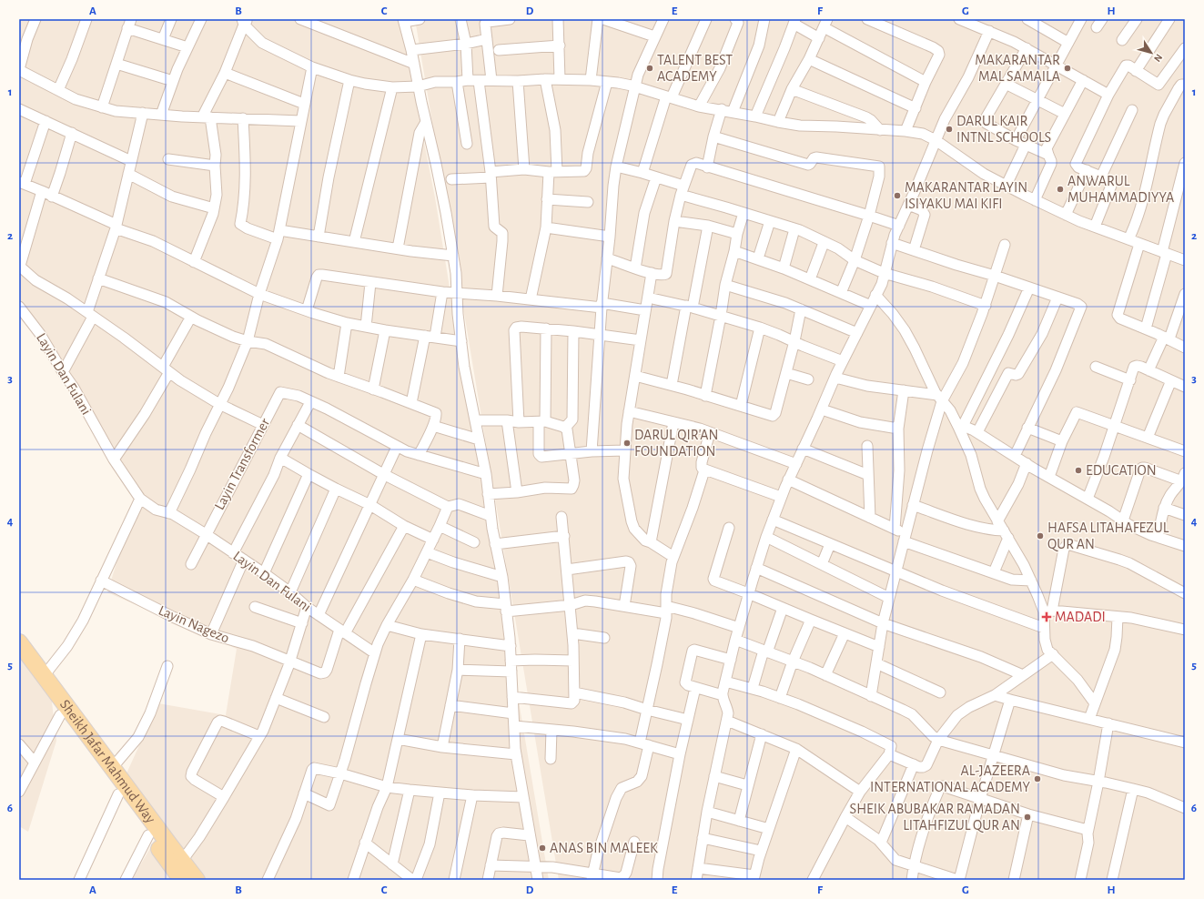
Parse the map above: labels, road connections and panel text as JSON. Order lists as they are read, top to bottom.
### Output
{
  "streets": {
    "main road": ["Sheikh Jafar Mahmud Way"],
    "street": ["Layin Dan Fulani", "Layin Transformer", "Layin Nagezo"]
  },
  "crossings": [
    ["Layin Dan Fulani", "Layin Transformer"],
    ["Layin Dan Fulani", "Layin Nagezo"]
  ],
  "places": {
    "other": [
      "TALENT BEST ACADEMY",
      "MAKARANTAR MAL SAMAILA",
      "DARUL KAIR INTNL SCHOOLS",
      "ANWARUL MUHAMMADIYYA",
      "MAKARANTAR LAYIN ISIYAKU MAI KIFI",
      "DARUL QIR'AN FOUNDATION",
      "EDUCATION",
      "HAFSA LITAHAFEZUL QUR AN",
      "AL-JAZEERA INTERNATIONAL ACADEMY",
      "SHEIK ABUBAKAR RAMADAN LITAHFIZUL QUR AN",
      "ANAS BIN MALEEK"
    ],
    "health": ["MADADI"]
  },
  "north": "bottom right",
  "grid": {
    "columns": [
      "A",
      "B",
      "C",
      "D",
      "E",
      "F",
      "G",
      "H"
    ],
    "rows": [
      "1",
      "2",
      "3",
      "4",
      "5",
      "6"
    ]
  }
}
